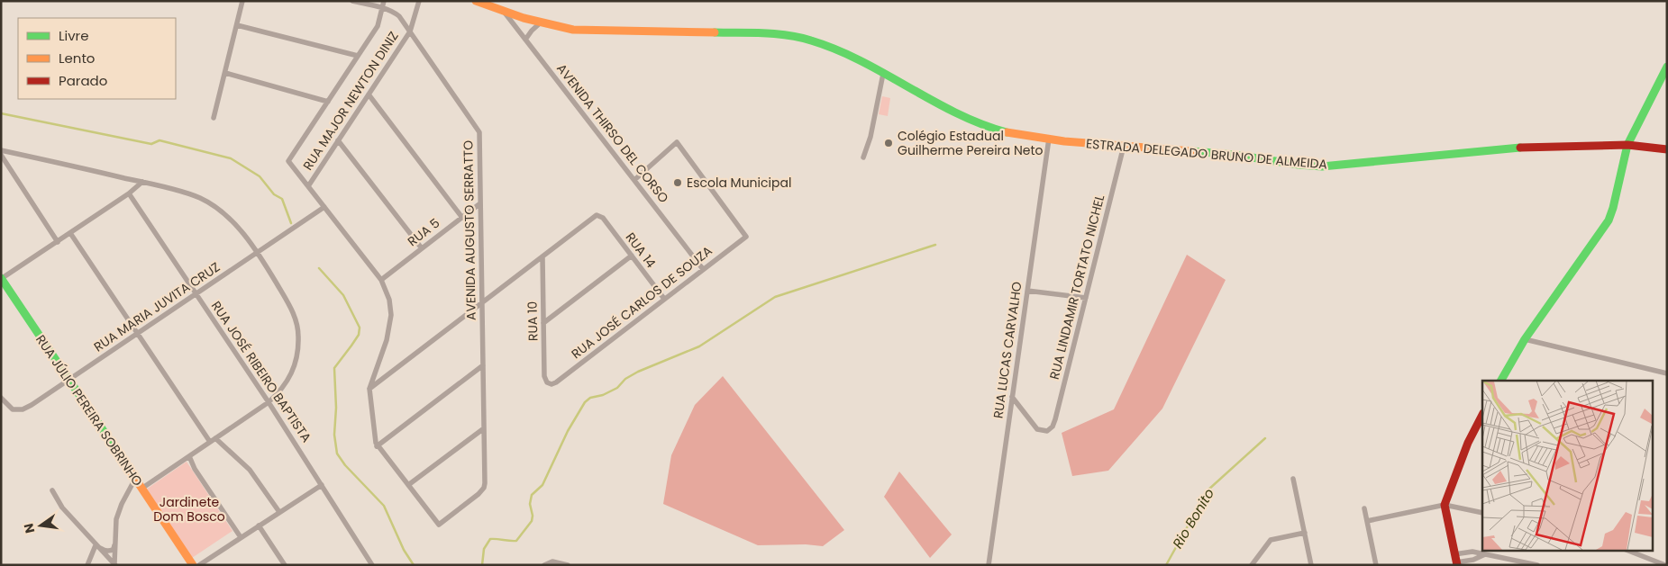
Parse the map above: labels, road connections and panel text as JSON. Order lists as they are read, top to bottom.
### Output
{
  "streets": {
    "main road": ["ESTRADA DELEGADO BRUNO DE ALMEIDA", "RUA JÚLIO PEREIRA SOBRINHO"],
    "street": [
      "RUA MAJOR NEWTON DINIZ",
      "AVENIDA THIRSO DEL CORSO",
      "AVENIDA AUGUSTO SERRATTO",
      "RUA 5",
      "RUA 14",
      "RUA LINDAMIR TORTATO NICHEL",
      "RUA JOSÉ CARLOS DE SOUZA",
      "RUA MARIA JUVITA CRUZ",
      "RUA 10",
      "RUA LUCAS CARVALHO",
      "RUA JOSÉ RIBEIRO BAPTISTA"
    ]
  },
  "crossings": [
    ["RUA MAJOR NEWTON DINIZ", "AVENIDA AUGUSTO SERRATTO"],
    ["AVENIDA THIRSO DEL CORSO", "ESTRADA DELEGADO BRUNO DE ALMEIDA"],
    ["AVENIDA THIRSO DEL CORSO", "RUA JOSÉ CARLOS DE SOUZA"],
    ["ESTRADA DELEGADO BRUNO DE ALMEIDA", "RUA LINDAMIR TORTATO NICHEL"],
    ["ESTRADA DELEGADO BRUNO DE ALMEIDA", "RUA LUCAS CARVALHO"],
    ["AVENIDA AUGUSTO SERRATTO", "RUA 5"],
    ["RUA 14", "RUA JOSÉ CARLOS DE SOUZA"],
    ["RUA 14", "RUA 10"],
    ["RUA LINDAMIR TORTATO NICHEL", "RUA LUCAS CARVALHO"],
    ["RUA JOSÉ CARLOS DE SOUZA", "RUA 10"],
    ["RUA MARIA JUVITA CRUZ", "RUA JOSÉ RIBEIRO BAPTISTA"],
    ["RUA MARIA JUVITA CRUZ", "RUA JÚLIO PEREIRA SOBRINHO"]
  ],
  "water": ["Rio Bonito"],
  "parks": ["Jardinete Dom Bosco"],
  "places": ["Colégio Estadual Guilherme Pereira Neto", "Escola Municipal"],
  "legend": ["Livre", "Lento", "Parado"],
  "north": "left"
}
